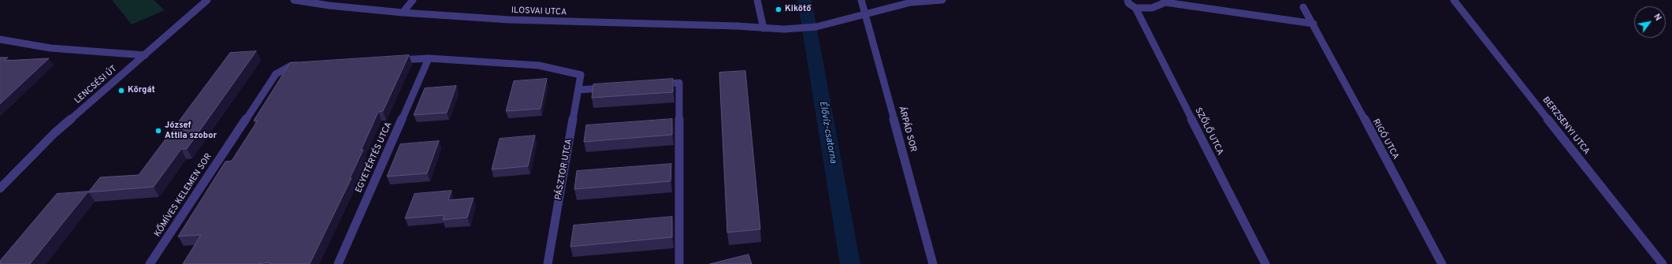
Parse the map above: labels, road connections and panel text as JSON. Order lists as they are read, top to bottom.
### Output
{
  "streets": {
    "street": [
      "ILOSVAI UTCA",
      "LENCSÉSI ÚT",
      "BERZSENYI UTCA",
      "ÁRPÁD SOR",
      "SZŐLŐ UTCA",
      "RIGÓ UTCA",
      "EGYETÉRTÉS UTCA",
      "PÁSZTOR UTCA",
      "KŐMÍVES KELEMEN SOR"
    ]
  },
  "crossings": [
    ["ILOSVAI UTCA", "ÁRPÁD SOR"],
    ["EGYETÉRTÉS UTCA", "PÁSZTOR UTCA"]
  ],
  "water": ["Élővíz-csatorna"],
  "places": ["Kikötő", "Körgát", "József Attila szobor"],
  "north": "top right"
}
